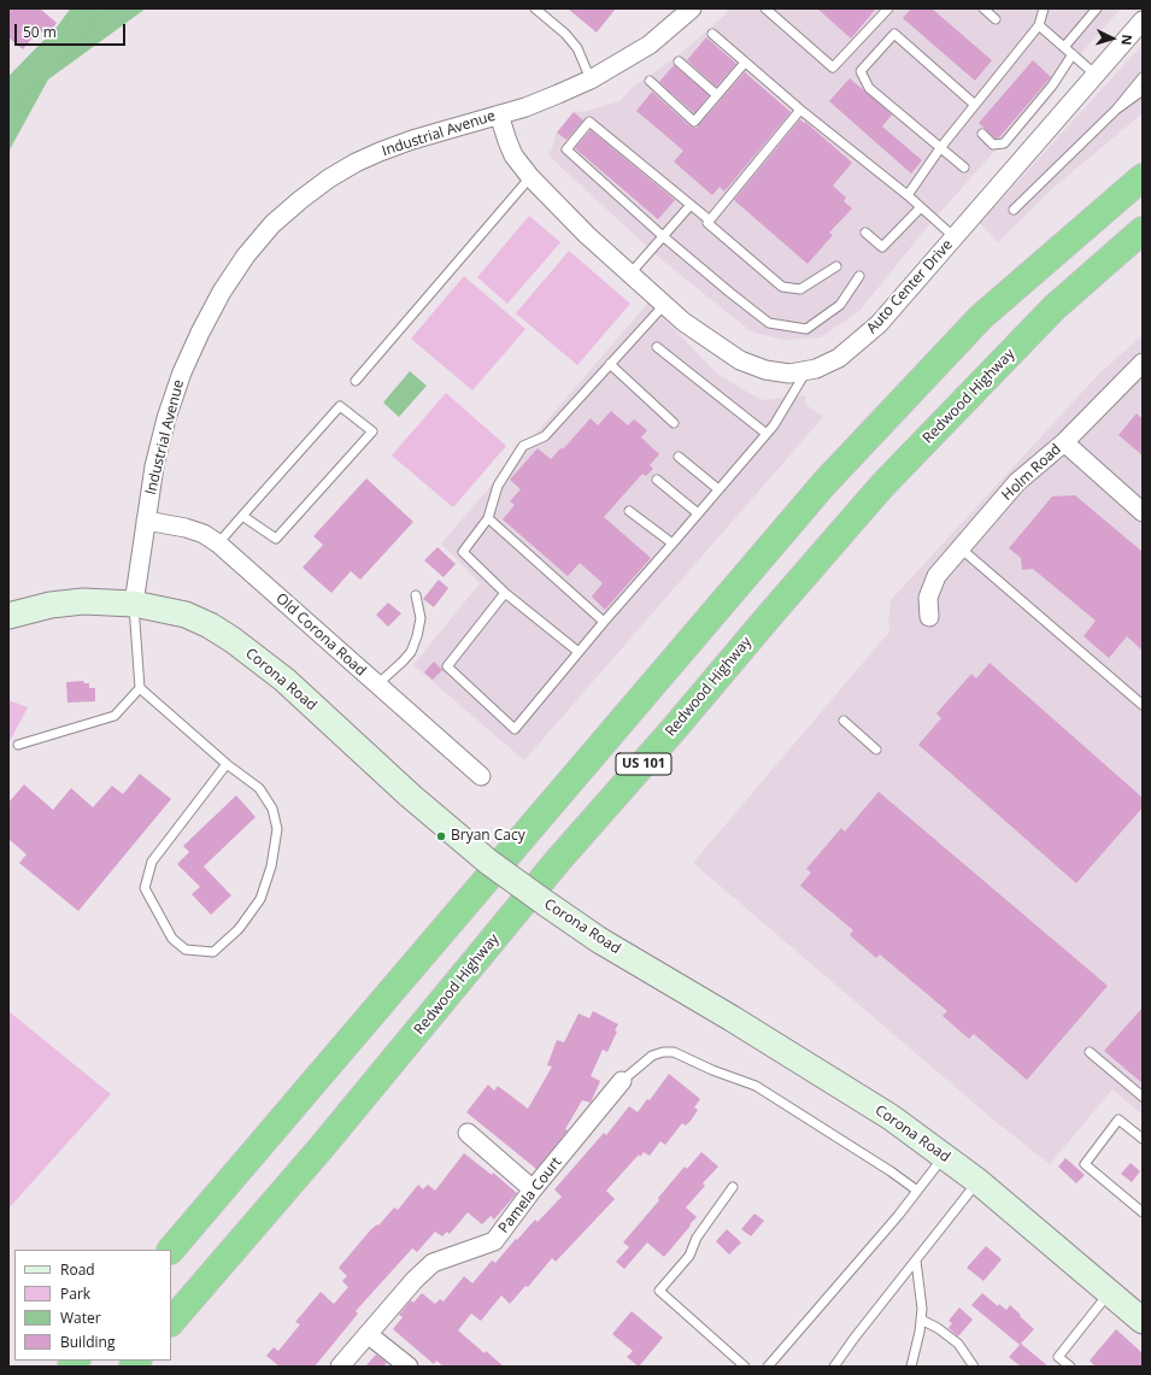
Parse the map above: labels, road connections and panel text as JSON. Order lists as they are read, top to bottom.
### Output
{
  "streets": {
    "highway": ["Redwood Highway", "US 101"],
    "main road": ["Corona Road"],
    "street": [
      "Industrial Avenue",
      "Auto Center Drive",
      "Holm Road",
      "Old Corona Road",
      "Pamela Court"
    ]
  },
  "crossings": [
    ["Industrial Avenue", "Auto Center Drive"],
    ["Industrial Avenue", "Old Corona Road"],
    ["Industrial Avenue", "Corona Road"]
  ],
  "places": ["Bryan Cacy"],
  "legend": [
    "Road",
    "Park",
    "Water",
    "Building"
  ],
  "scale_bar": "50 m",
  "north": "right"
}
